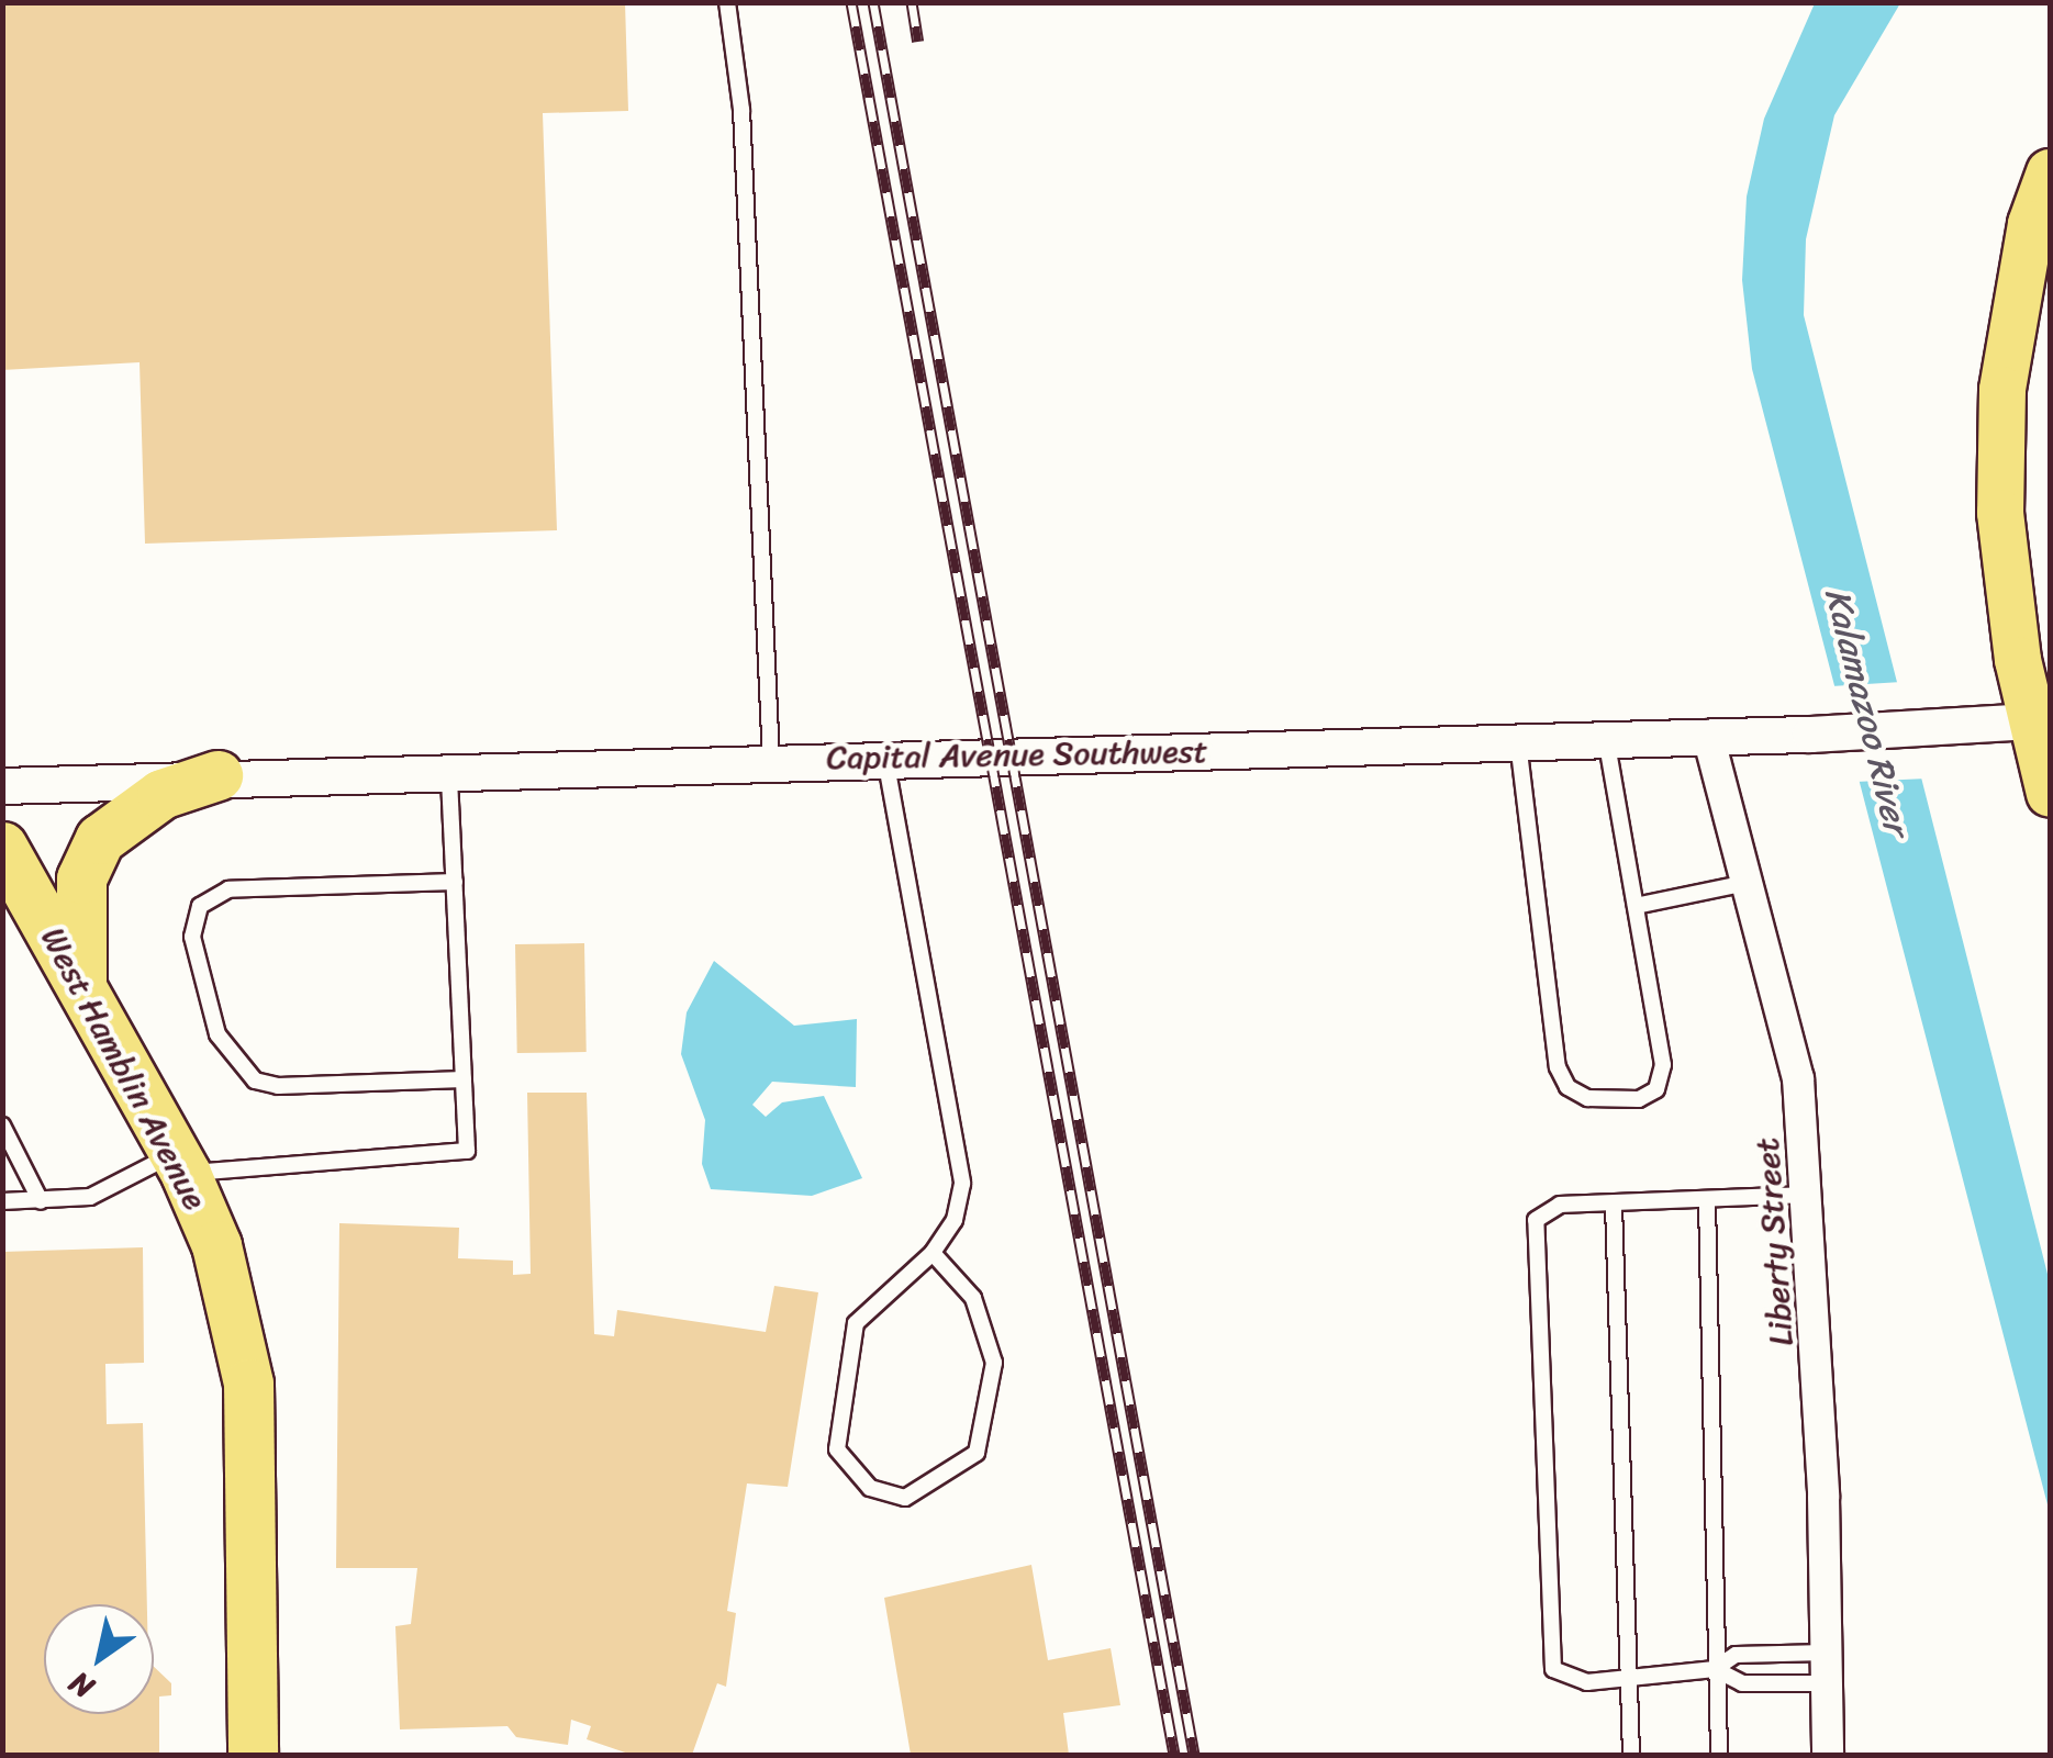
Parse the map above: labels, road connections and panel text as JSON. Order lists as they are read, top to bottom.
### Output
{
  "streets": {
    "highway": ["West Hamblin Avenue"],
    "street": ["Capital Avenue Southwest", "Liberty Street"]
  },
  "crossings": [
    ["Capital Avenue Southwest", "Liberty Street"]
  ],
  "water": ["Kalamazoo River"],
  "north": "bottom left"
}
